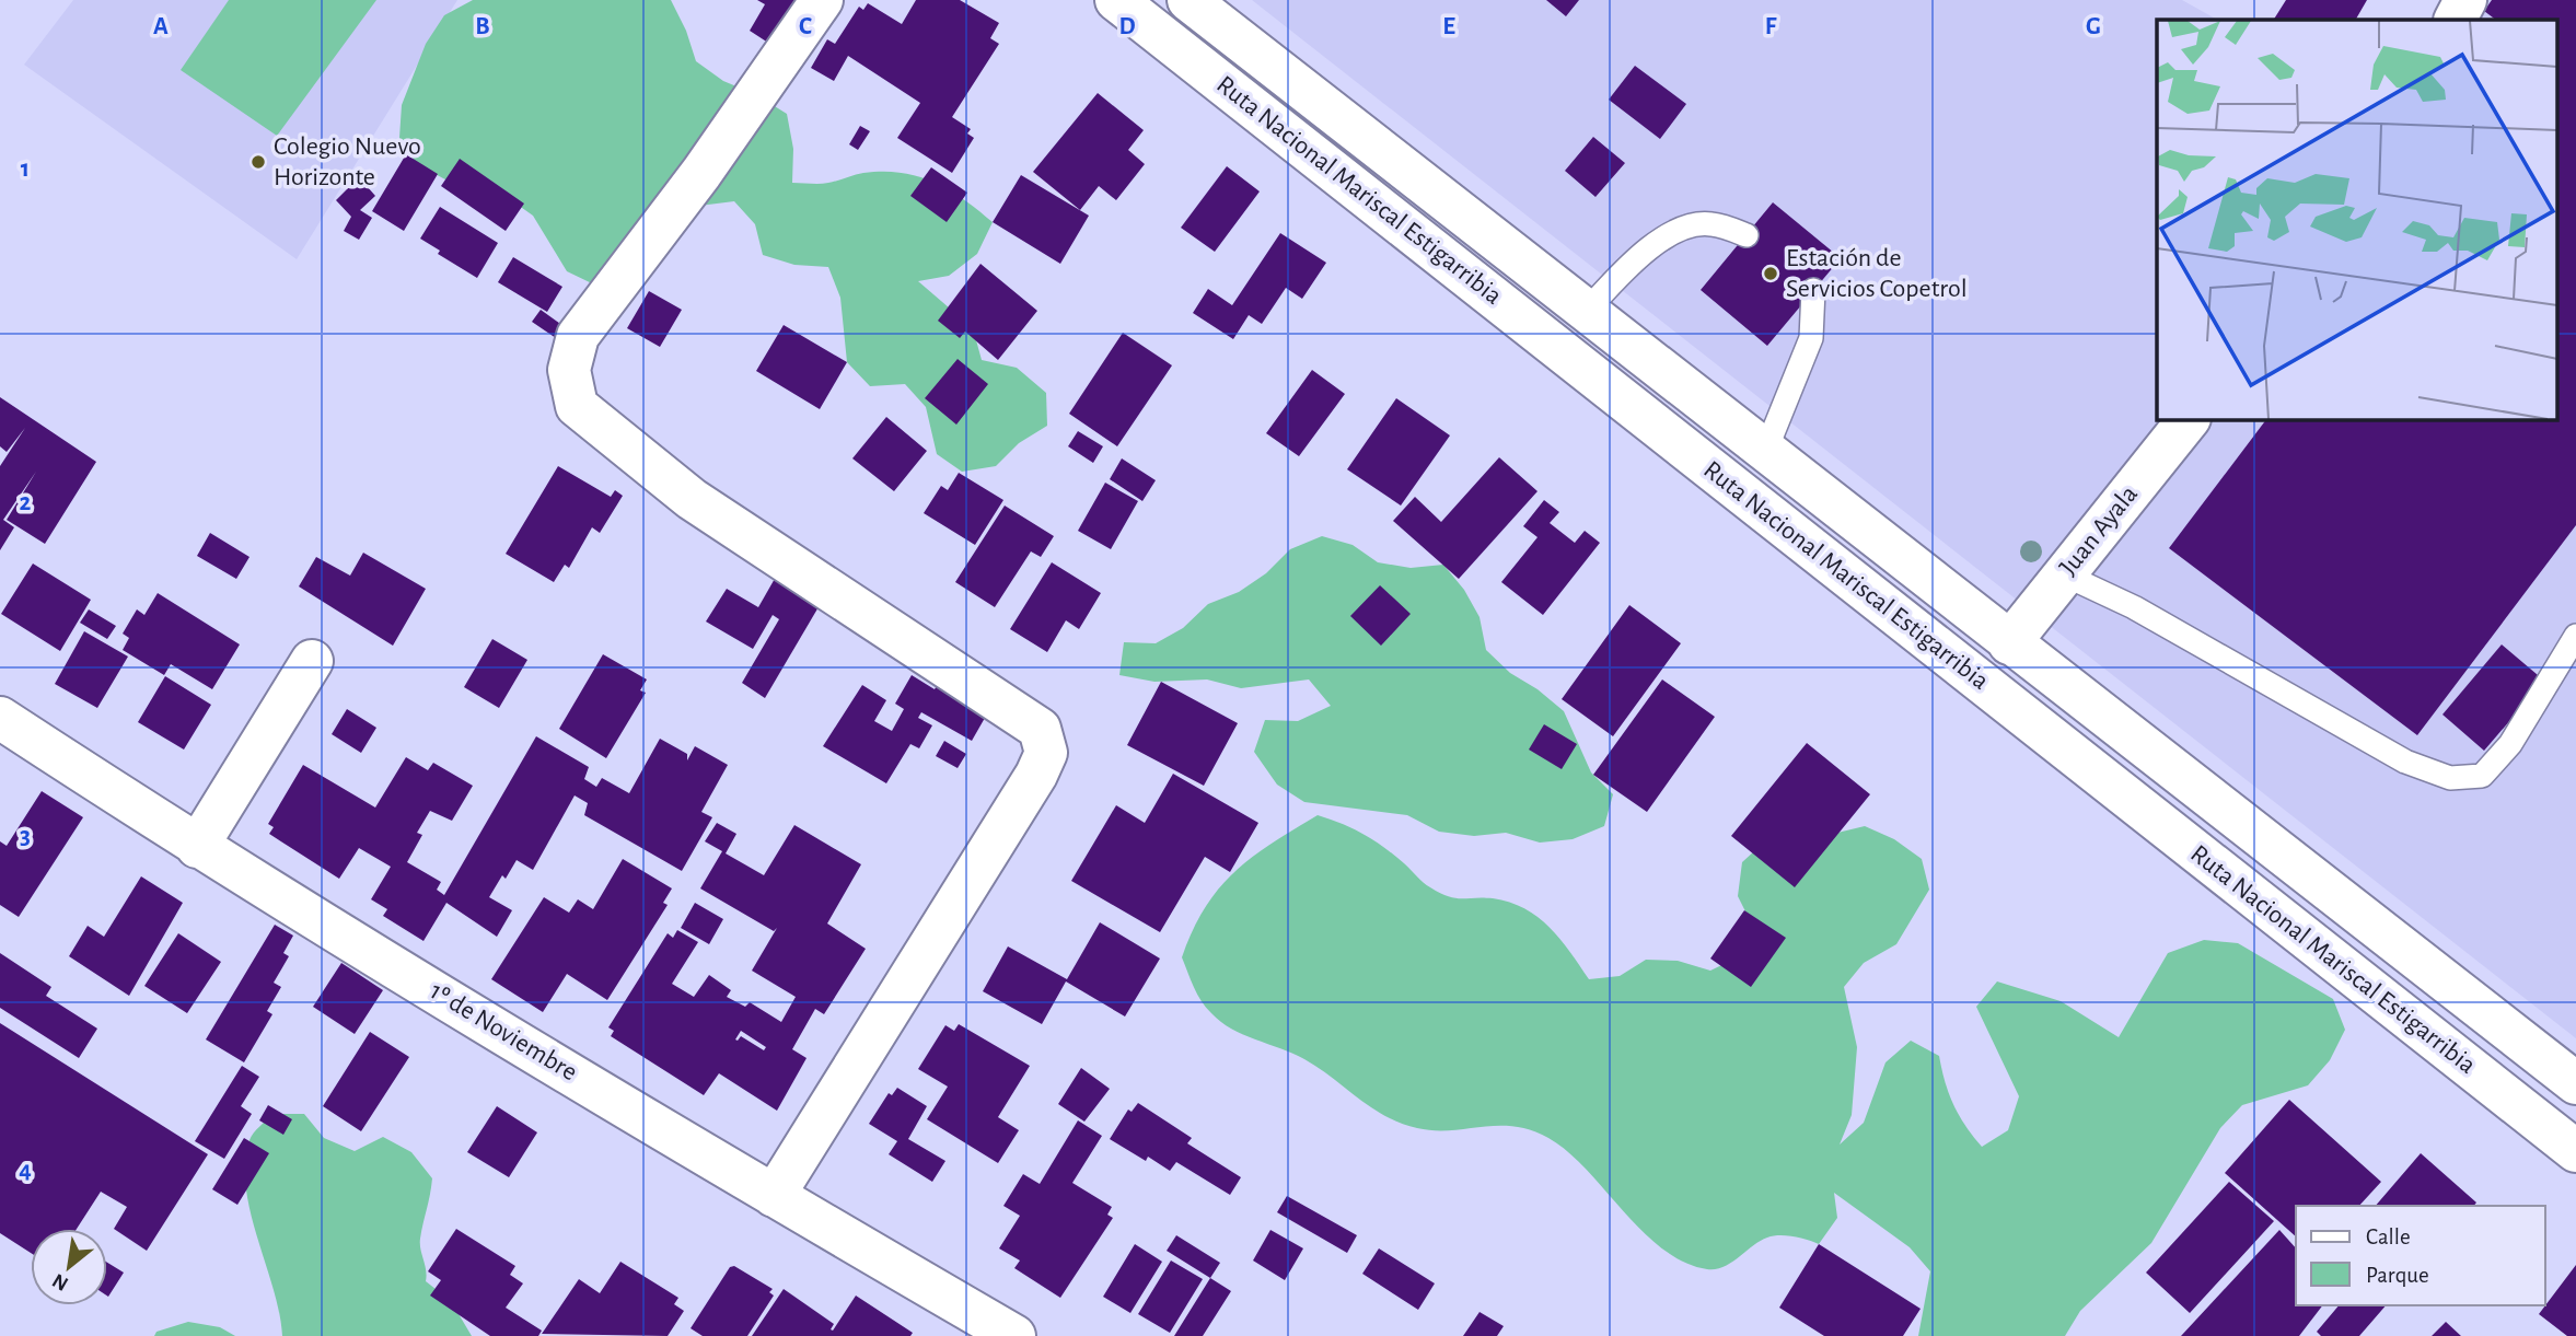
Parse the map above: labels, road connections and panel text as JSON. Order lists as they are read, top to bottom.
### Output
{
  "streets": {
    "main road": ["Ruta Nacional Mariscal Estigarribia", "Juan Ayala", "1º de Noviembre"]
  },
  "crossings": [
    ["Ruta Nacional Mariscal Estigarribia", "Juan Ayala"]
  ],
  "places": ["Colegio Nuevo Horizonte", "Estación de Servicios Copetrol"],
  "legend": ["Calle", "Parque"],
  "north": "bottom left",
  "grid": {
    "columns": [
      "A",
      "B",
      "C",
      "D",
      "E",
      "F",
      "G"
    ],
    "rows": [
      "1",
      "2",
      "3",
      "4"
    ]
  }
}
